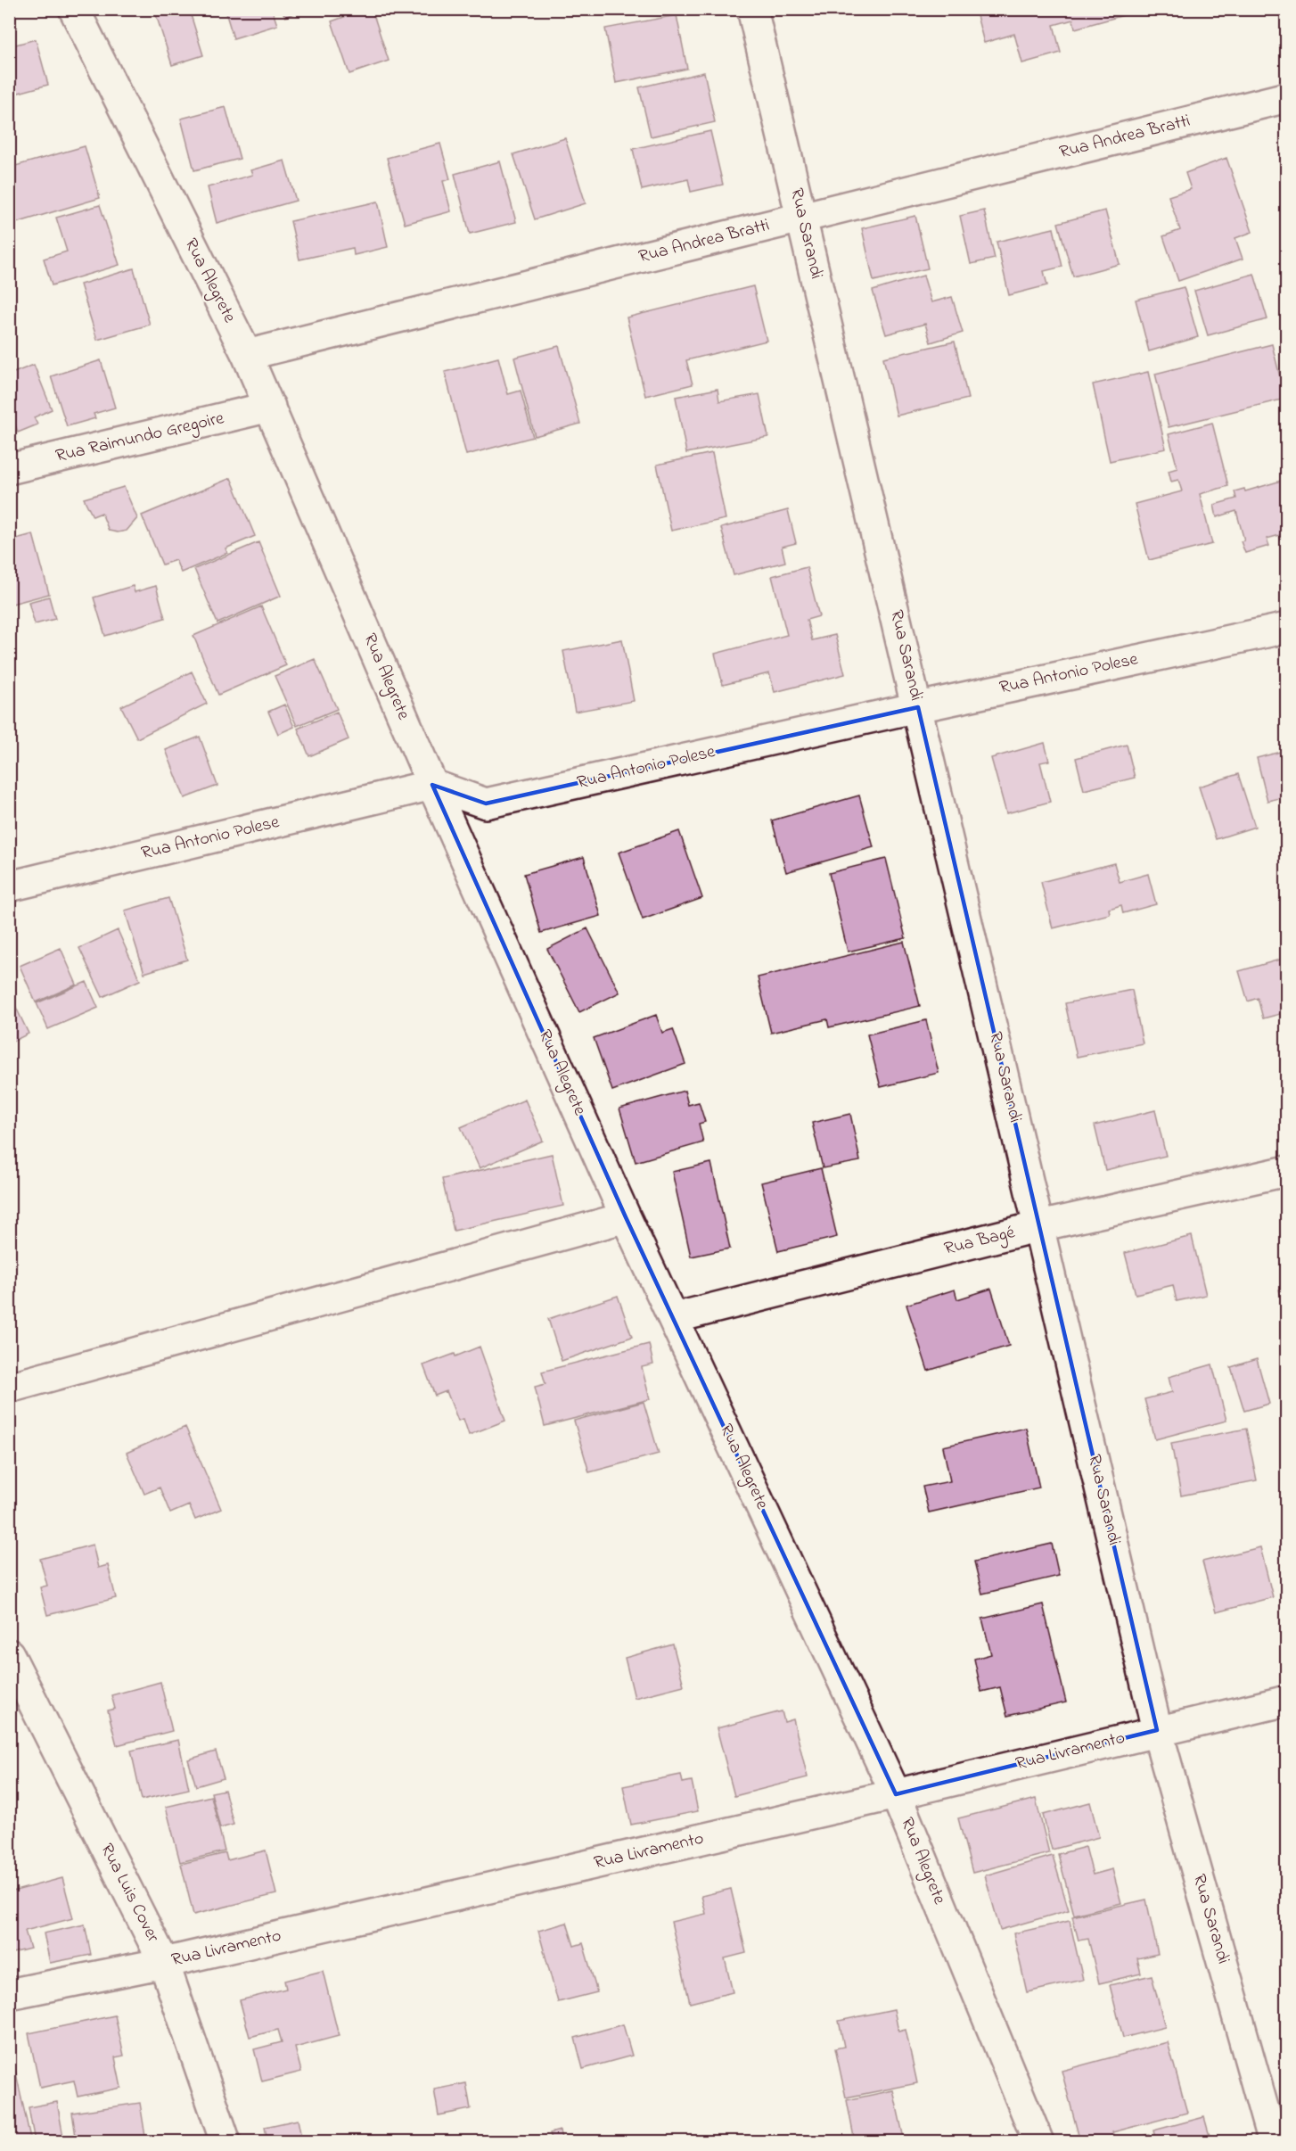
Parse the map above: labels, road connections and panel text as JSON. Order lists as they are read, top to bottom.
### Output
{
  "streets": {
    "street": [
      "Rua Andrea Bratti",
      "Rua Sarandi",
      "Rua Alegrete",
      "Rua Raimundo Gregoire",
      "Rua Antonio Polese",
      "Rua Bagé",
      "Rua Livramento",
      "Rua Luis Cover"
    ]
  },
  "crossings": [
    ["Rua Andrea Bratti", "Rua Sarandi"],
    ["Rua Andrea Bratti", "Rua Alegrete"],
    ["Rua Sarandi", "Rua Antonio Polese"],
    ["Rua Sarandi", "Rua Bagé"],
    ["Rua Sarandi", "Rua Livramento"],
    ["Rua Alegrete", "Rua Raimundo Gregoire"],
    ["Rua Alegrete", "Rua Antonio Polese"],
    ["Rua Alegrete", "Rua Bagé"],
    ["Rua Alegrete", "Rua Livramento"],
    ["Rua Livramento", "Rua Luis Cover"]
  ]
}
